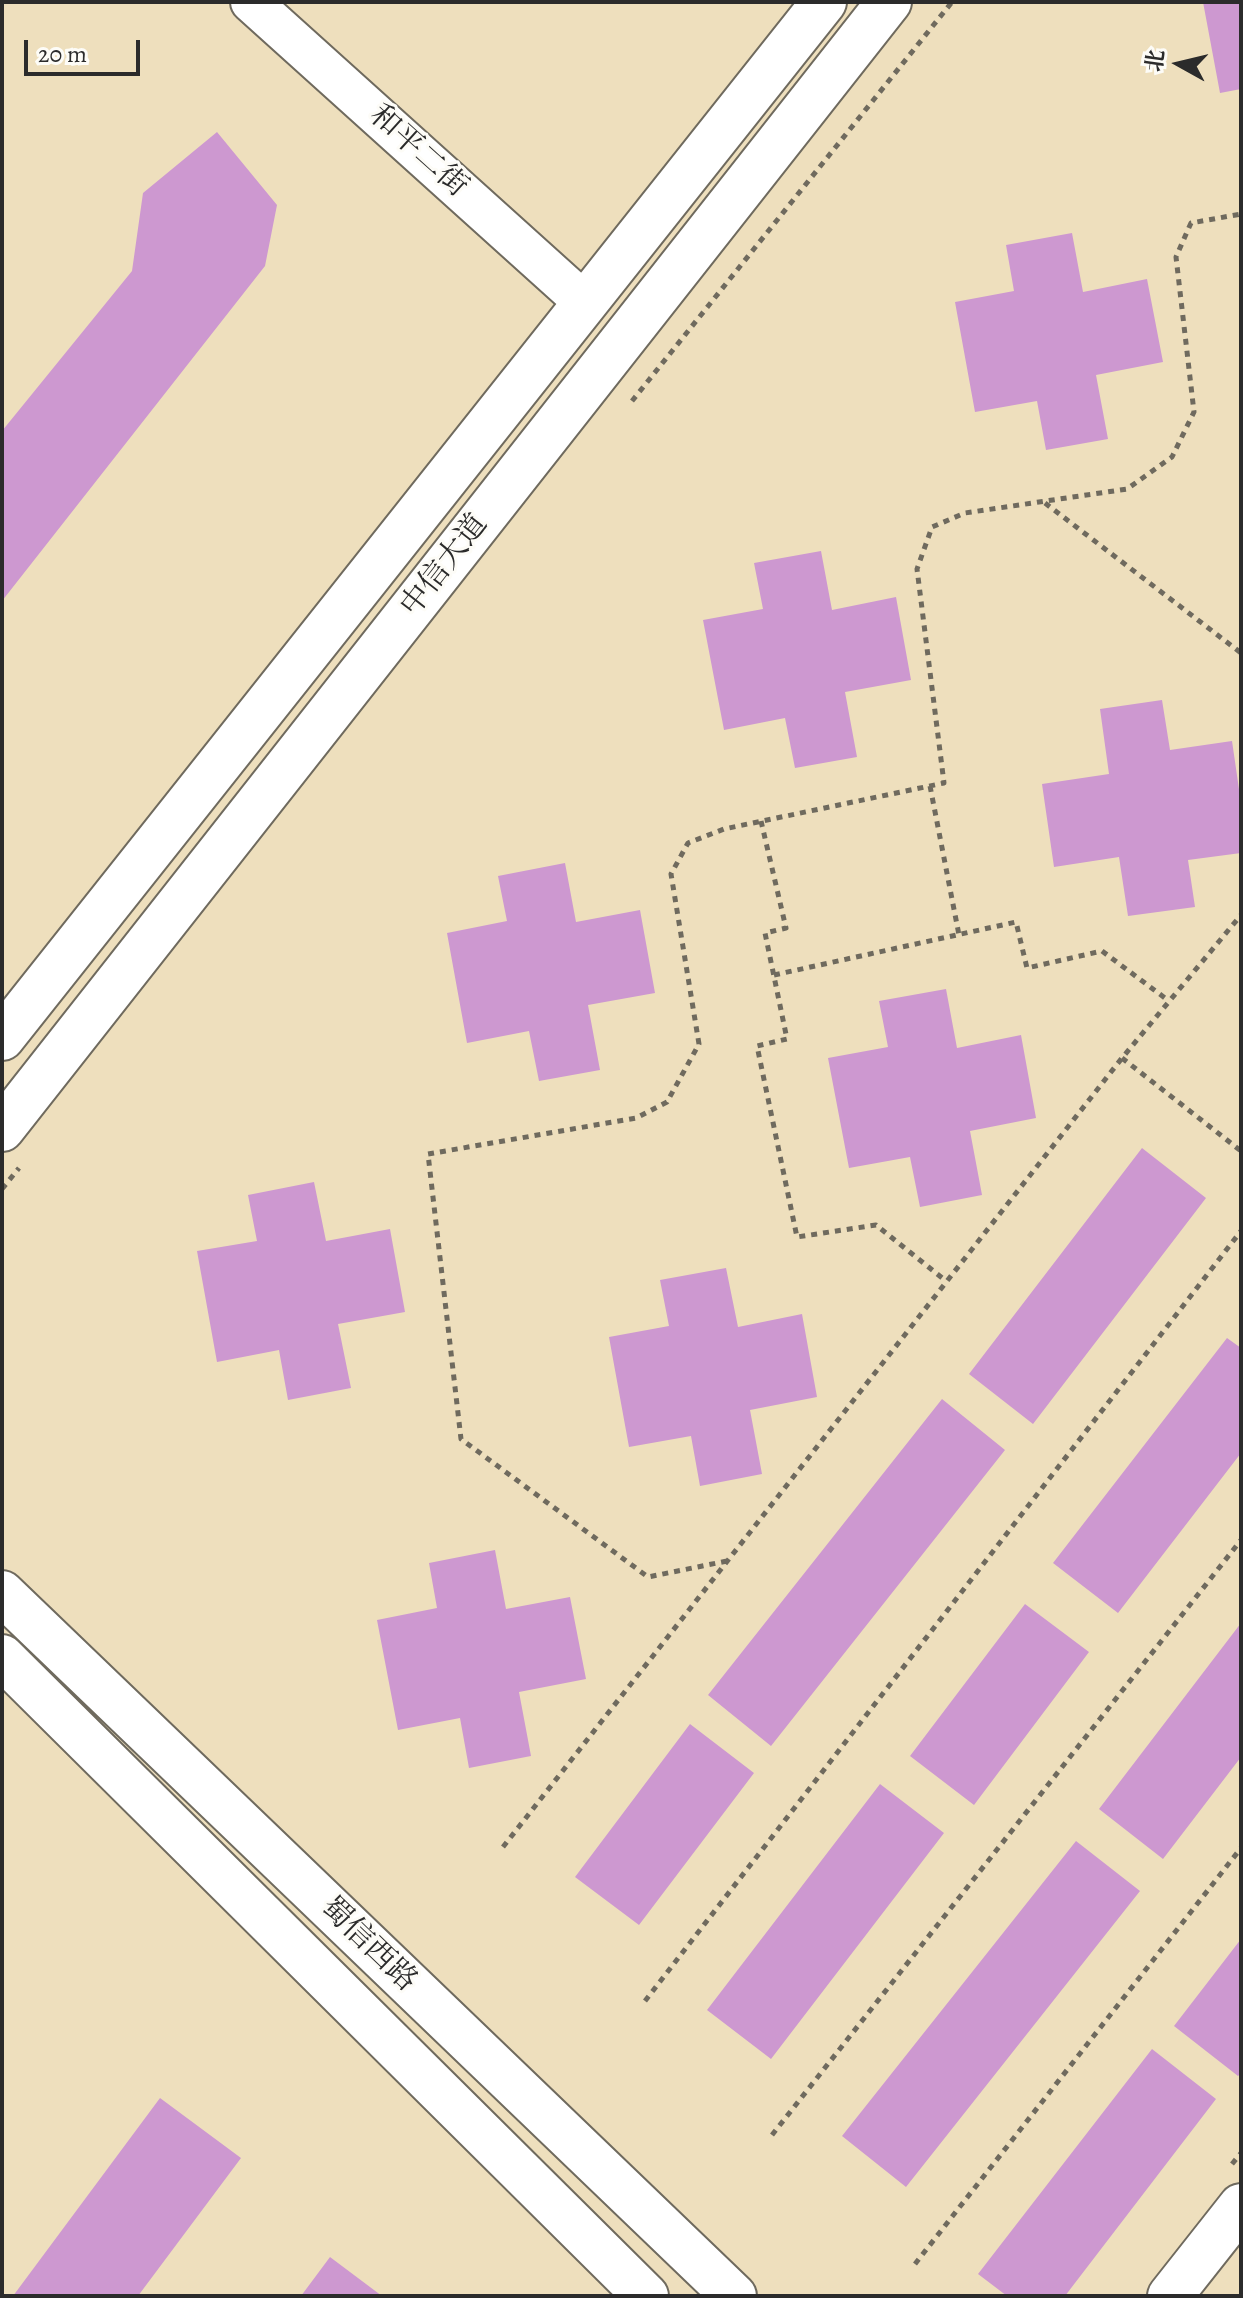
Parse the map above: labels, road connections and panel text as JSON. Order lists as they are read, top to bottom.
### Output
{
  "streets": {
    "main road": ["中信大道", "蜀信西路"],
    "street": ["和平二街"]
  },
  "crossings": [
    ["和平二街", "中信大道"]
  ],
  "scale_bar": "20 m",
  "north": "left"
}
